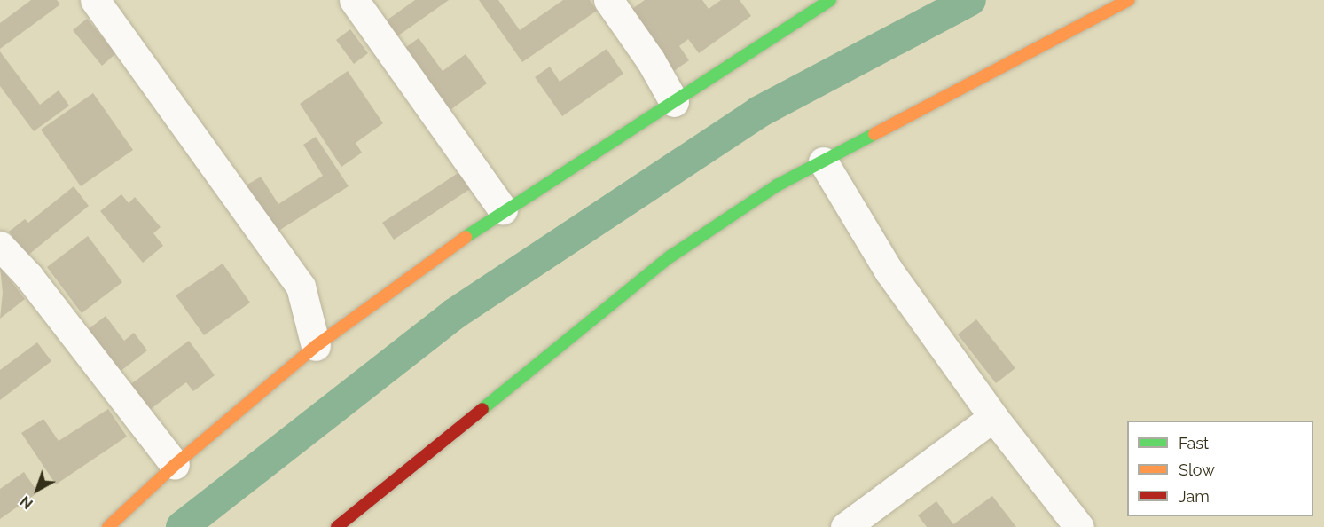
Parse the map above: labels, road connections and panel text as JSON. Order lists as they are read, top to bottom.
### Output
{
  "legend": ["Fast", "Slow", "Jam"],
  "north": "bottom left"
}
